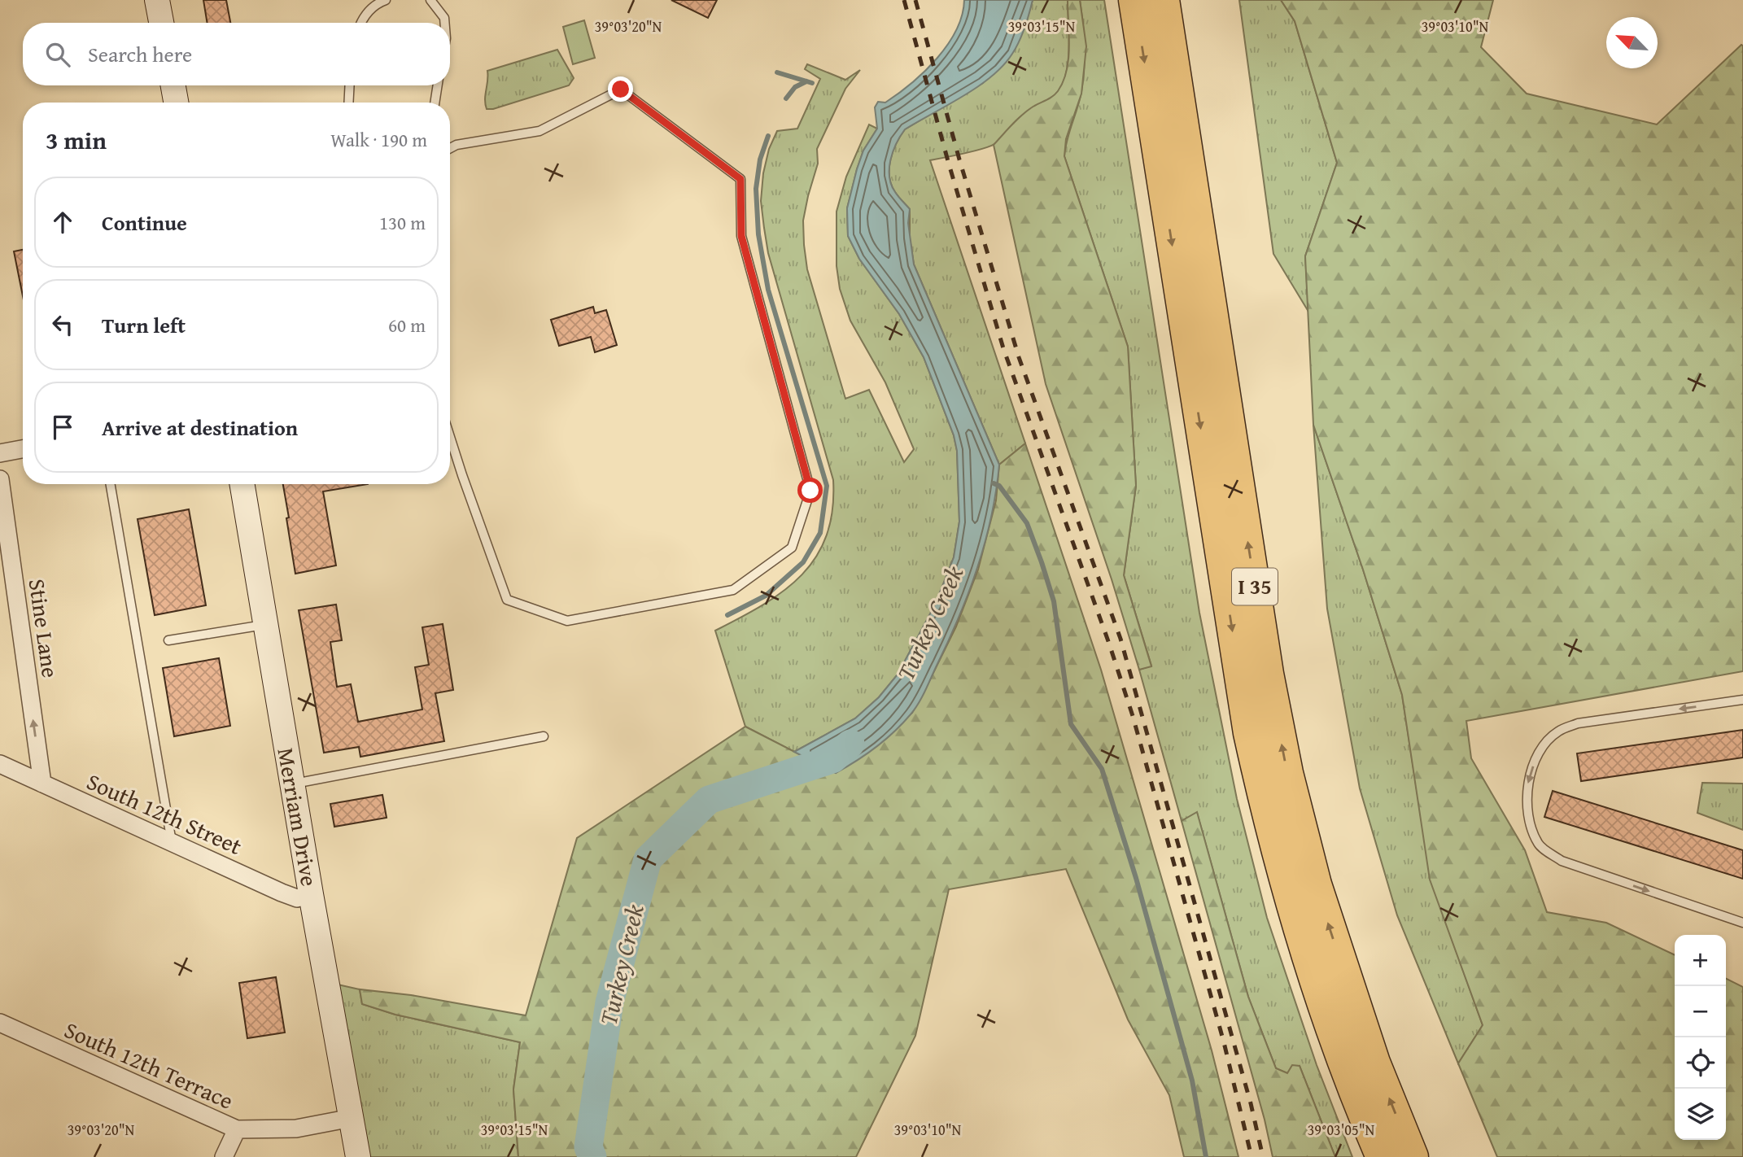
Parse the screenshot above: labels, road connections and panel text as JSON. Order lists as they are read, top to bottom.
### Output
{
  "streets": {
    "highway": ["I 35"],
    "main road": ["Merriam Drive"],
    "street": ["Stine Lane", "South 12th Street", "South 12th Terrace"]
  },
  "crossings": [
    ["Stine Lane", "South 12th Street"],
    ["South 12th Street", "Merriam Drive"],
    ["Merriam Drive", "South 12th Terrace"]
  ],
  "one_way": ["Stine Lane"],
  "water": ["Turkey Creek"],
  "north": "top left",
  "page": {
    "search": "Search here",
    "heading": ["3 min", "Walk · 190 m"],
    "list": [
      ["Continue", "130 m"],
      ["Turn left", "60 m"],
      "Arrive at destination"
    ],
    "map_buttons": ["+", "−"]
  },
  "coordinates": [
    "39°03'20\"N",
    "39°03'15\"N",
    "39°03'10\"N",
    "39°03'05\"N"
  ]
}
